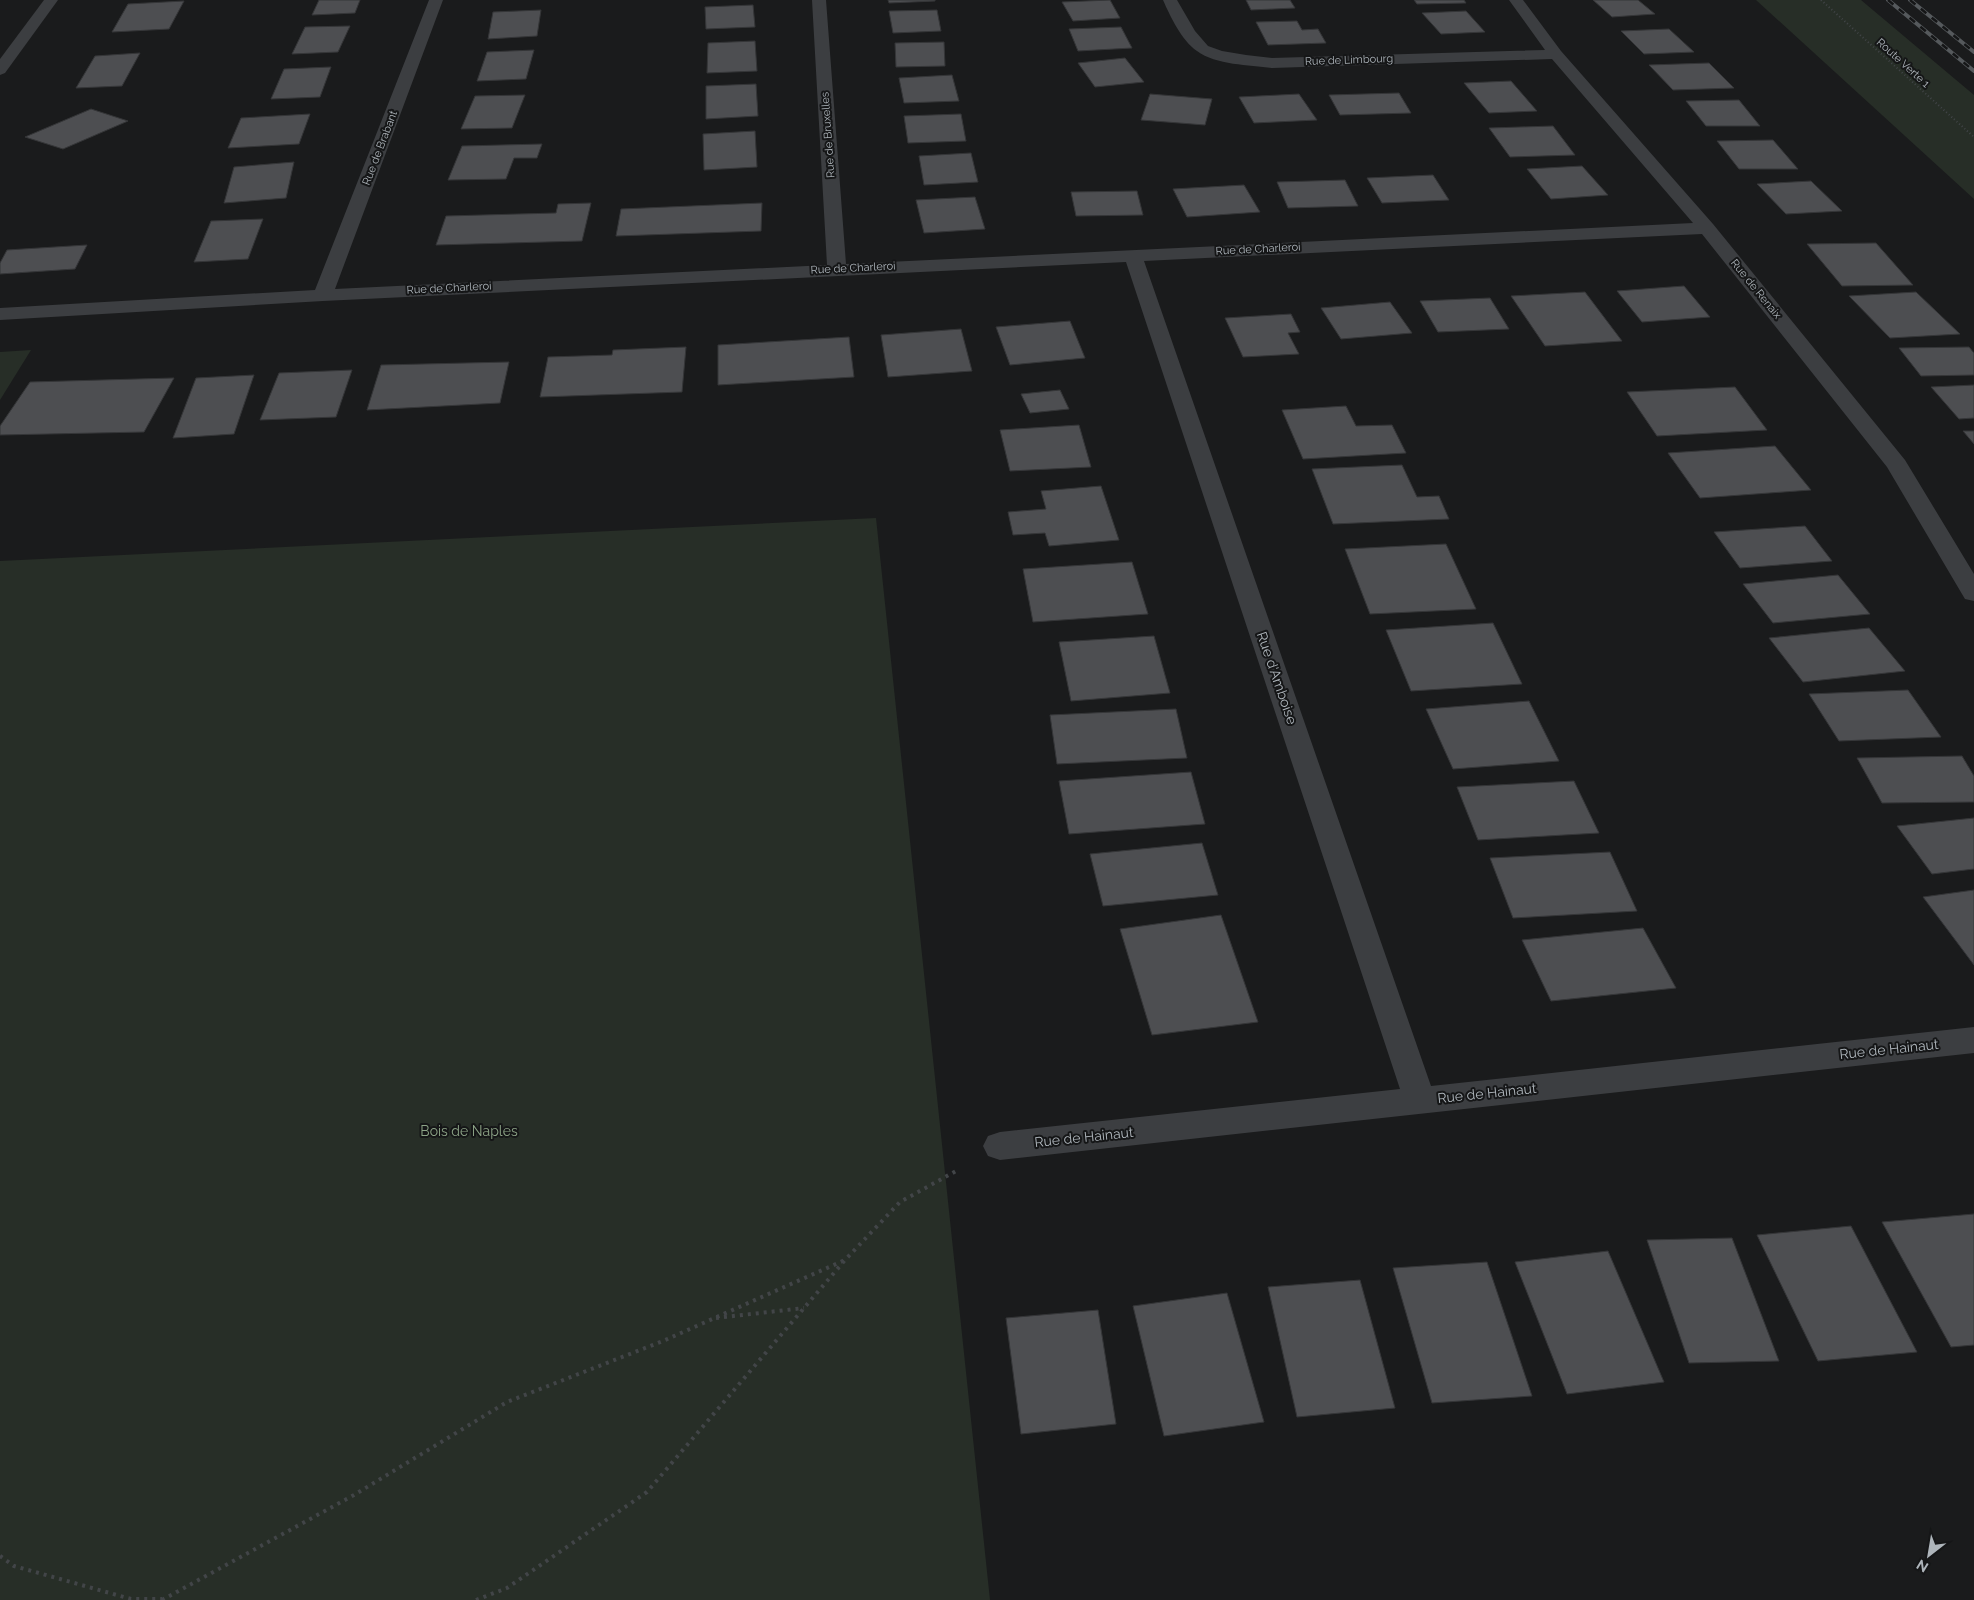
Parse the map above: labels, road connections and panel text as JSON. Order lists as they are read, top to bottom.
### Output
{
  "streets": {
    "street": [
      "Rue de Limbourg",
      "Rue de Bruxelles",
      "Rue de Brabant",
      "Rue de Charleroi",
      "Rue de Renaix",
      "Rue d'Amboise",
      "Rue de Hainaut"
    ],
    "path": ["Route Verte 1"]
  },
  "crossings": [
    ["Rue de Limbourg", "Rue de Renaix"],
    ["Rue de Bruxelles", "Rue de Charleroi"],
    ["Rue de Brabant", "Rue de Charleroi"],
    ["Rue de Charleroi", "Rue de Renaix"],
    ["Rue de Charleroi", "Rue d'Amboise"],
    ["Rue d'Amboise", "Rue de Hainaut"]
  ],
  "parks": ["Bois de Naples"],
  "north": "bottom left"
}
